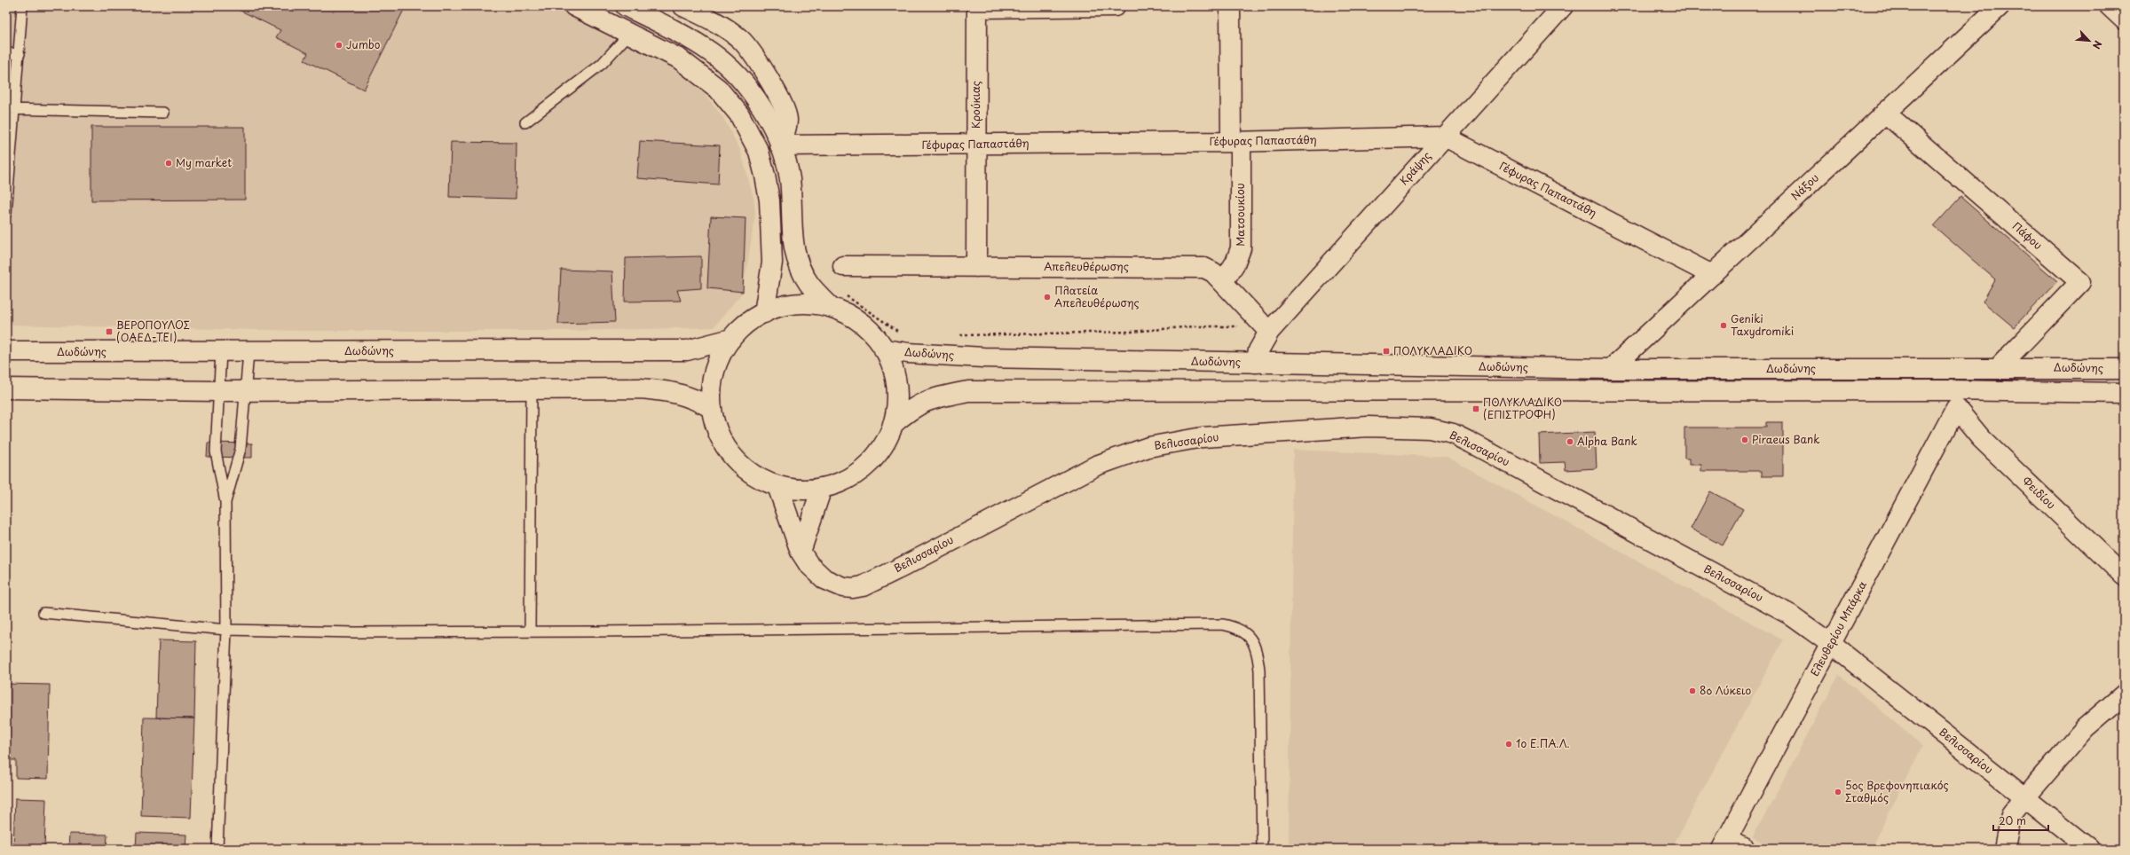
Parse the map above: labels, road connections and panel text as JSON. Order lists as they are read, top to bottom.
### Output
{
  "streets": {
    "street": [
      "Κρούκιας",
      "Γέφυρας Παπαστάθη",
      "Κράψης",
      "Νάξου",
      "Ματσουκίου",
      "Πάφου",
      "Απελευθέρωσης",
      "Δωδώνης",
      "Βελισσαρίου",
      "Φειδίου",
      "Ελευθερίου Μπάρκα"
    ]
  },
  "crossings": [
    ["Κρούκιας", "Γέφυρας Παπαστάθη"],
    ["Κρούκιας", "Απελευθέρωσης"],
    ["Γέφυρας Παπαστάθη", "Κράψης"],
    ["Γέφυρας Παπαστάθη", "Νάξου"],
    ["Γέφυρας Παπαστάθη", "Ματσουκίου"],
    ["Κράψης", "Απελευθέρωσης"],
    ["Νάξου", "Πάφου"],
    ["Νάξου", "Δωδώνης"],
    ["Ματσουκίου", "Απελευθέρωσης"],
    ["Πάφου", "Δωδώνης"],
    ["Δωδώνης", "Βελισσαρίου"],
    ["Δωδώνης", "Φειδίου"],
    ["Δωδώνης", "Ελευθερίου Μπάρκα"],
    ["Βελισσαρίου", "Ελευθερίου Μπάρκα"],
    ["Φειδίου", "Ελευθερίου Μπάρκα"]
  ],
  "places": {
    "other": [
      "Jumbo",
      "My market",
      "Πλατεία Απελευθέρωσης",
      "Geniki Taxydromiki",
      "Piraeus Bank",
      "Alpha Bank",
      "8ο Λύκειο",
      "1ο Ε.ΠΑ.Λ.",
      "5ος Βρεφονηπιακός Σταθμός"
    ],
    "transit": ["ΒΕΡΟΠΟΥΛΟΣ (ΟΑΕΔ-ΤΕΙ)", "ΠΟΛΥΚΛΑΔΙΚΟ", "ΠΟΛΥΚΛΑΔΙΚΟ (ΕΠΙΣΤΡΟΦΗ)"]
  },
  "scale_bar": "20 m",
  "north": "bottom right"
}
